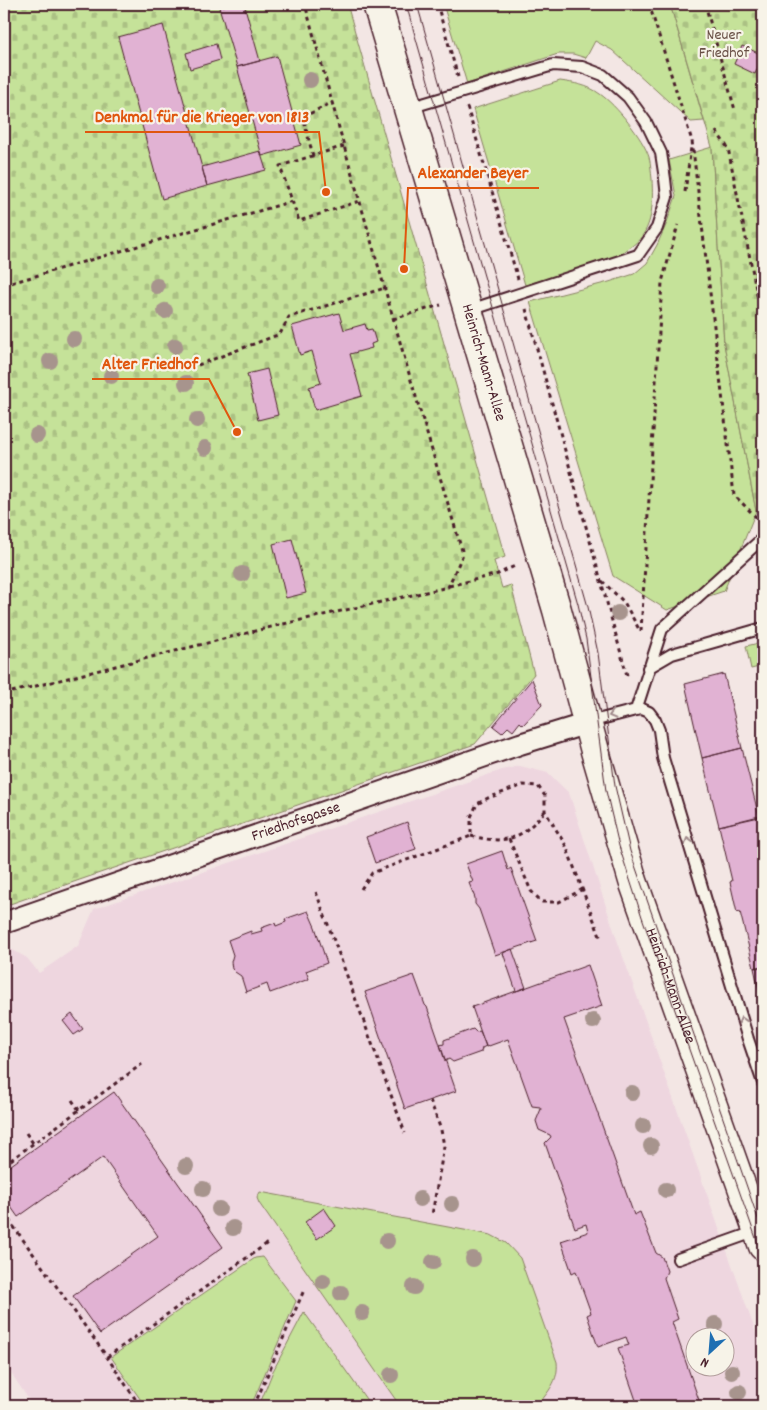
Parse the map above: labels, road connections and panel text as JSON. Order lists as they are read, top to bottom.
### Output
{
  "streets": {
    "main road": ["Heinrich-Mann-Allee"],
    "street": ["Friedhofsgasse"]
  },
  "crossings": [
    ["Heinrich-Mann-Allee", "Friedhofsgasse"]
  ],
  "parks": ["Neuer Friedhof"],
  "places": ["Denkmal für die Krieger von 1813", "Alexander Beyer", "Alter Friedhof"],
  "north": "bottom left"
}
